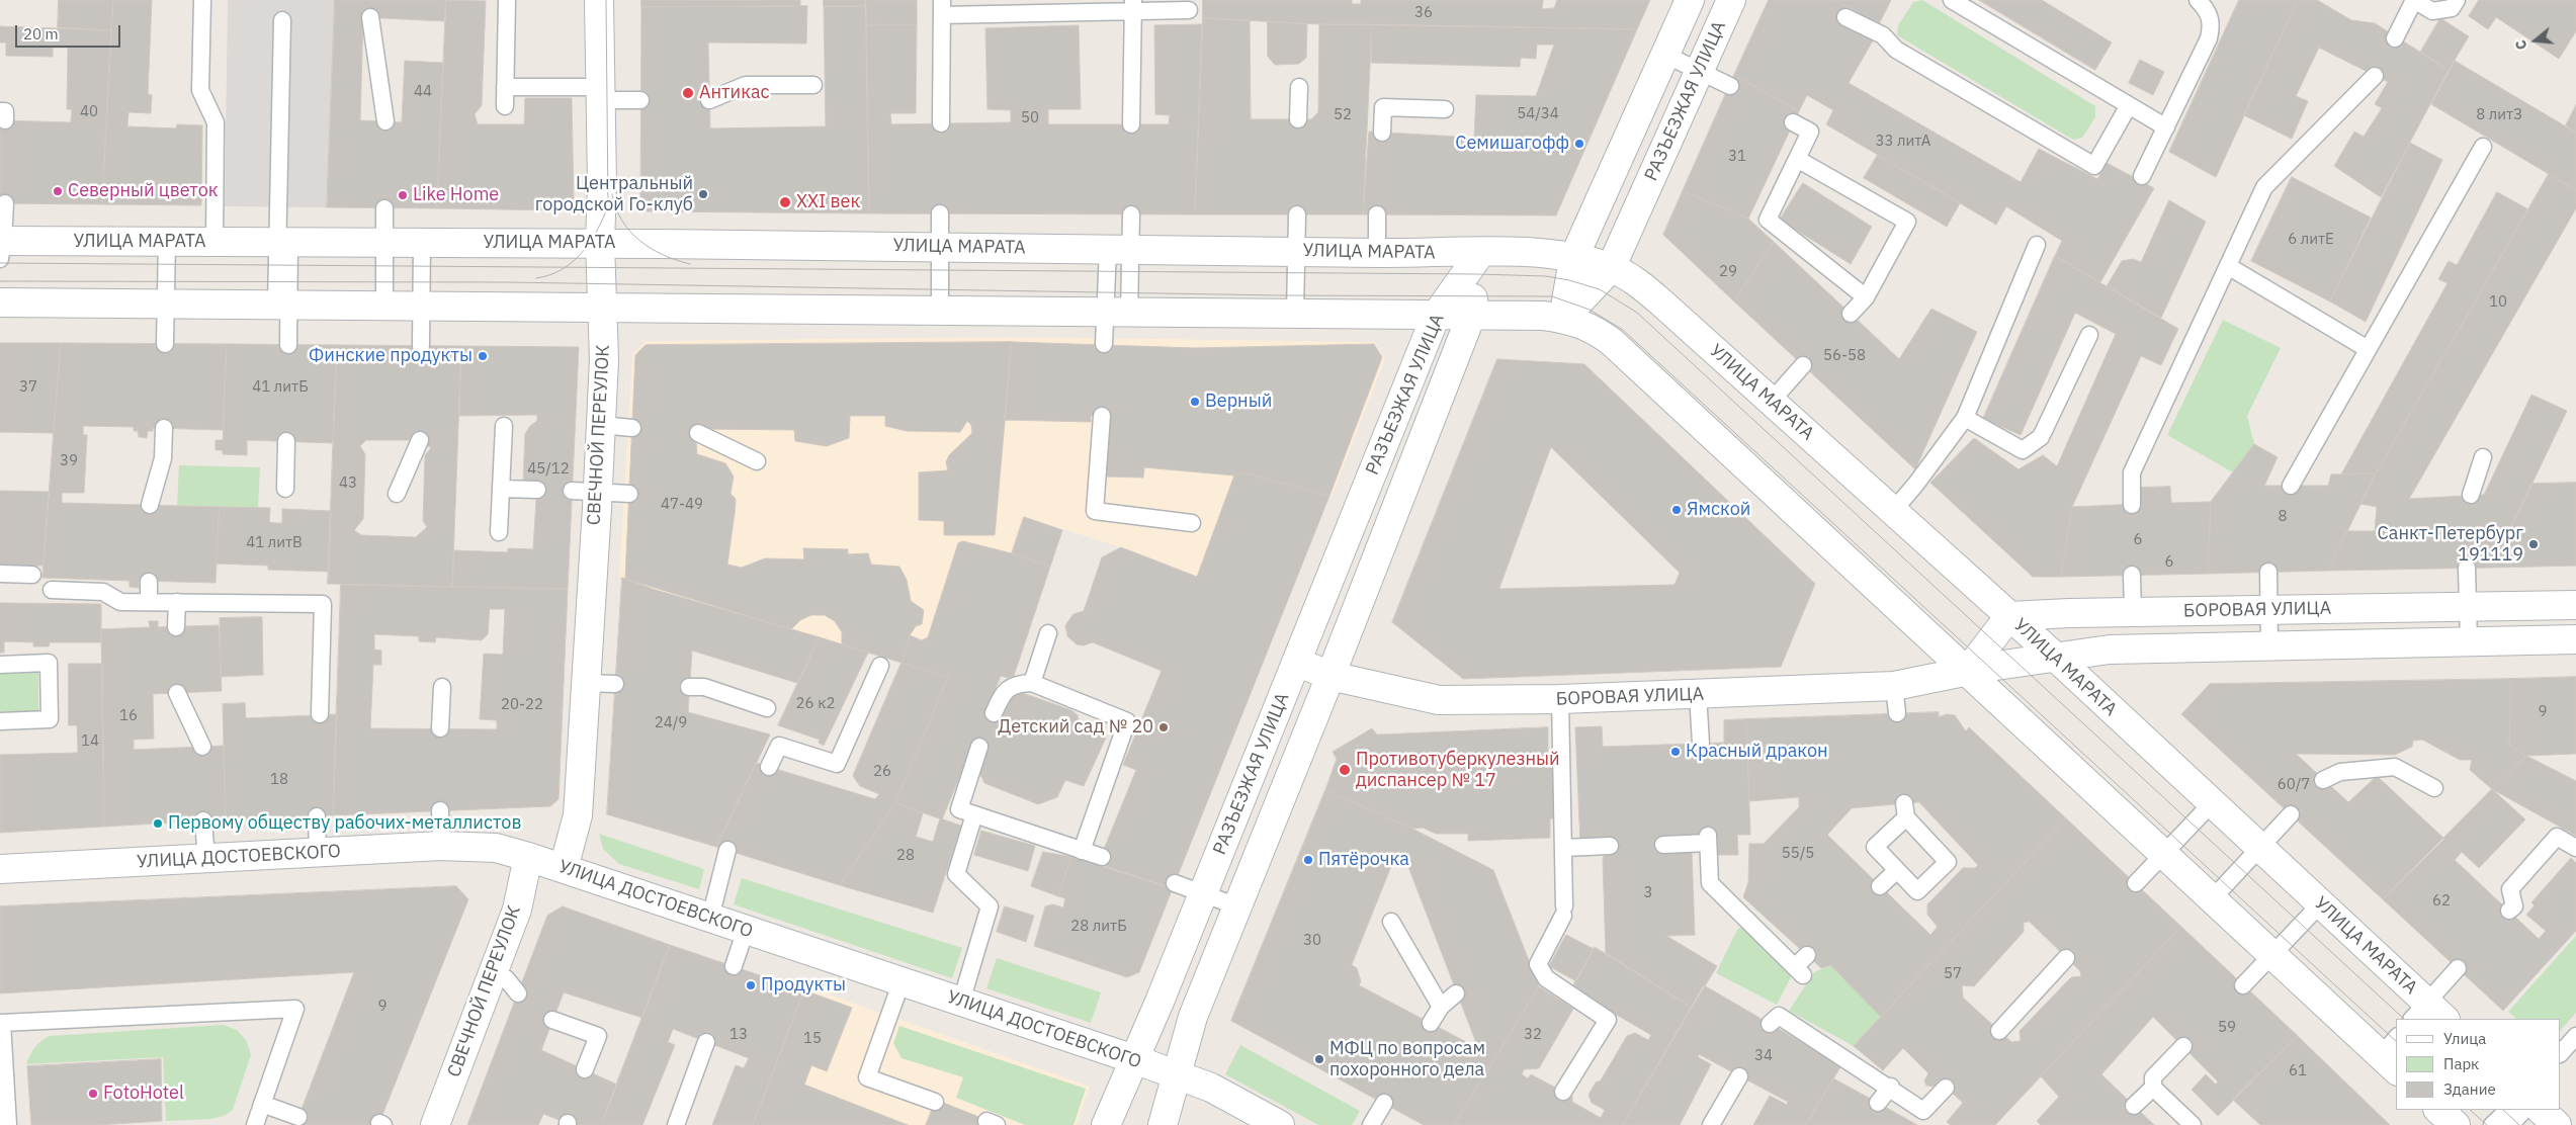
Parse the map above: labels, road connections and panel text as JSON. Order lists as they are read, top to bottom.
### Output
{
  "streets": {
    "street": [
      "РАЗЪЕЗЖАЯ УЛИЦА",
      "УЛИЦА МАРАТА",
      "СВЕЧНОЙ ПЕРЕУЛОК",
      "БОРОВАЯ УЛИЦА",
      "УЛИЦА ДОСТОЕВСКОГО"
    ]
  },
  "crossings": [
    ["РАЗЪЕЗЖАЯ УЛИЦА", "УЛИЦА МАРАТА"],
    ["РАЗЪЕЗЖАЯ УЛИЦА", "БОРОВАЯ УЛИЦА"],
    ["РАЗЪЕЗЖАЯ УЛИЦА", "УЛИЦА ДОСТОЕВСКОГО"],
    ["УЛИЦА МАРАТА", "СВЕЧНОЙ ПЕРЕУЛОК"],
    ["УЛИЦА МАРАТА", "БОРОВАЯ УЛИЦА"],
    ["СВЕЧНОЙ ПЕРЕУЛОК", "УЛИЦА ДОСТОЕВСКОГО"]
  ],
  "places": [
    "Антикас",
    "Семишагофф",
    "Северный цветок",
    "Центральный городской Го-клуб",
    "Like Home",
    "XXI век",
    "Финские продукты",
    "Верный",
    "Ямской",
    "Санкт-Петербург 191119",
    "Детский сад № 20",
    "Красный дракон",
    "Противотуберкулезный диспансер № 17",
    "Первому обществу рабочих-металлистов",
    "Пятёрочка",
    "Продукты",
    "МФЦ по вопросам похоронного дела",
    "FotoHotel"
  ],
  "house_numbers": [
    "36",
    "44",
    "40",
    "54/34",
    "52",
    "8 литЗ",
    "50",
    "33 литА",
    "31",
    "6 литЕ",
    "29",
    "10",
    "56-58",
    "37",
    "41 литБ",
    "39",
    "45/12",
    "43",
    "47-49",
    "8",
    "6",
    "41 литВ",
    "6",
    "26 к2",
    "20-22",
    "9",
    "16",
    "24/9",
    "14",
    "26",
    "18",
    "60/7",
    "55/5",
    "28",
    "3",
    "62",
    "28 литБ",
    "30",
    "57",
    "9",
    "59",
    "13",
    "32",
    "15",
    "34",
    "61"
  ],
  "legend": ["Улица", "Парк", "Здание"],
  "scale_bar": "20 m",
  "north": "left"
}
